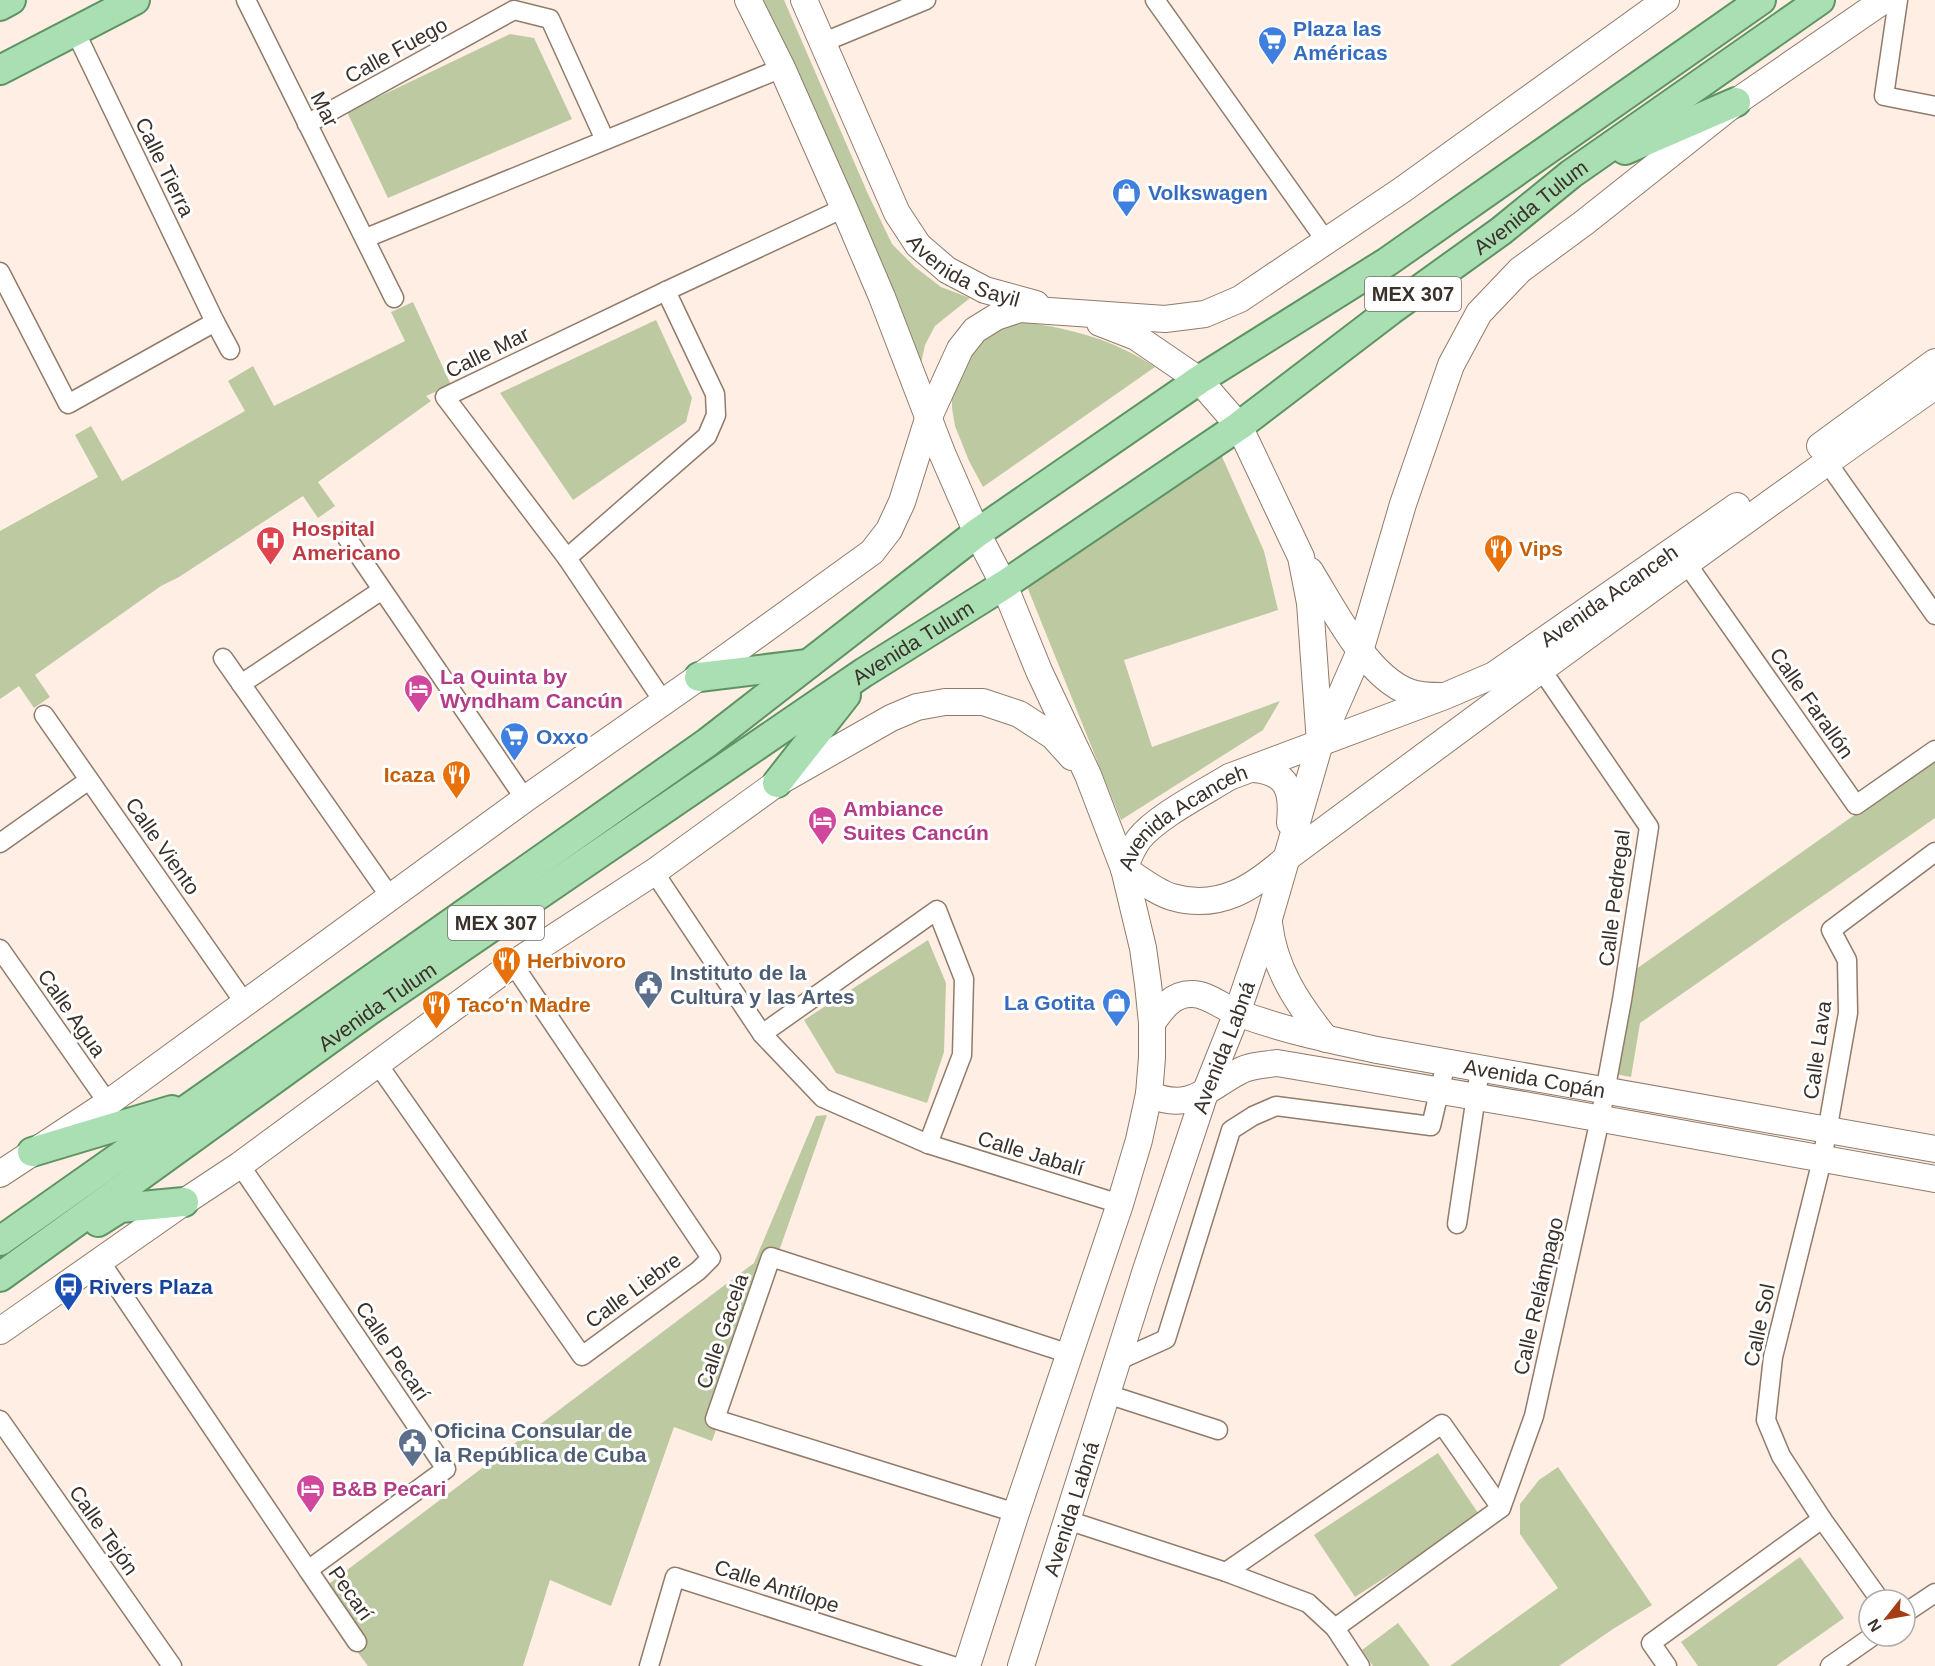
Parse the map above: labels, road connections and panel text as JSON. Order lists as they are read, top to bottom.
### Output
{
  "streets": {
    "main road": ["Avenida Tulum", "MEX 307"],
    "street": [
      "Calle Fuego",
      "Mar",
      "Calle Tierra",
      "Avenida Sayil",
      "Calle Mar",
      "Avenida Acanceh",
      "Calle Farallón",
      "Calle Viento",
      "Calle Pedregal",
      "Calle Agua",
      "Avenida Labná",
      "Calle Lava",
      "Avenida Copán",
      "Calle Jabalí",
      "Calle Liebre",
      "Calle Relámpago",
      "Calle Sol",
      "Calle Gacela",
      "Calle Pecarí",
      "Calle Tejón",
      "Calle Antílope",
      "Pecarí"
    ]
  },
  "crossings": [
    ["Calle Fuego", "Mar"],
    ["Avenida Tulum", "Avenida Sayil"],
    ["Avenida Tulum", "Avenida Acanceh"],
    ["Avenida Tulum", "Avenida Labná"],
    ["Avenida Sayil", "Avenida Labná"],
    ["Avenida Acanceh", "Calle Farallón"],
    ["Avenida Acanceh", "Calle Pedregal"],
    ["Avenida Acanceh", "Avenida Labná"],
    ["Calle Pedregal", "Avenida Copán"],
    ["Calle Pedregal", "Calle Relámpago"],
    ["Avenida Labná", "Avenida Copán"],
    ["Calle Lava", "Avenida Copán"],
    ["Calle Lava", "Calle Sol"],
    ["Avenida Copán", "Calle Relámpago"],
    ["Avenida Copán", "Calle Sol"],
    ["Calle Pecarí", "Pecarí"]
  ],
  "places": {
    "supermarket": ["Plaza las Américas", "Oxxo"],
    "shop": ["Volkswagen", "La Gotita"],
    "hospital": ["Hospital Americano"],
    "restaurant": [
      "Vips",
      "Icaza",
      "Herbivoro",
      "Taco‘n Madre"
    ],
    "hotel": ["La Quinta by Wyndham Cancún", "Ambiance Suites Cancún", "B&B Pecari"],
    "public building": ["Instituto de la Cultura y las Artes", "Oficina Consular de la República de Cuba"],
    "bus stop": ["Rivers Plaza"]
  },
  "north": "bottom left"
}
